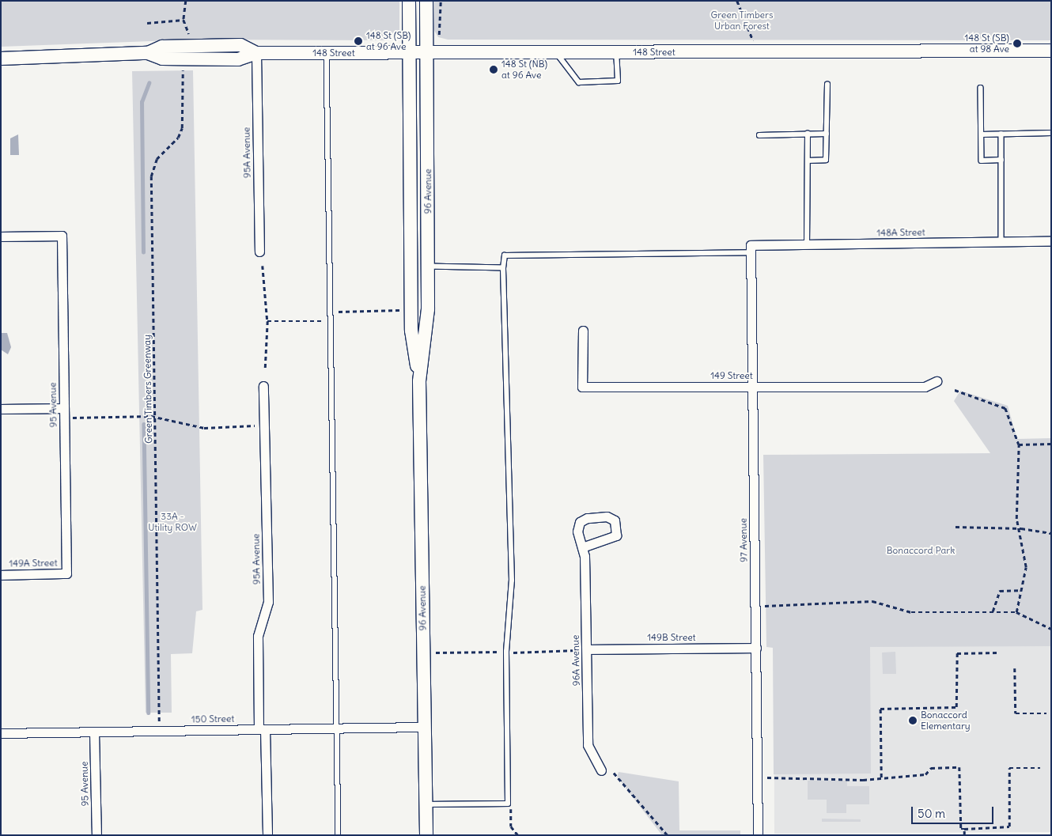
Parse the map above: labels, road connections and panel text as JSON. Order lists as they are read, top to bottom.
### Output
{
  "streets": {
    "main road": ["148 Street", "96 Avenue"],
    "street": [
      "95A Avenue",
      "148A Street",
      "149 Street",
      "95 Avenue",
      "97 Avenue",
      "149A Street",
      "149B Street",
      "96A Avenue",
      "150 Street"
    ],
    "path": ["Green Timbers Greenway"]
  },
  "crossings": [
    ["148 Street", "95A Avenue"],
    ["148 Street", "96 Avenue"],
    ["95A Avenue", "150 Street"],
    ["96 Avenue", "150 Street"],
    ["148A Street", "97 Avenue"],
    ["149 Street", "97 Avenue"],
    ["95 Avenue", "149A Street"],
    ["95 Avenue", "150 Street"],
    ["97 Avenue", "149B Street"],
    ["149B Street", "96A Avenue"]
  ],
  "parks": ["Green Timbers Urban Forest", "33A - Utility ROW", "Bonaccord Park"],
  "places": [
    "148 St (SB) at 96 Ave",
    "148 St (SB) at 98 Ave",
    "148 St (NB) at 96 Ave",
    "Bonaccord Elementary"
  ],
  "scale_bar": "50 m"
}
